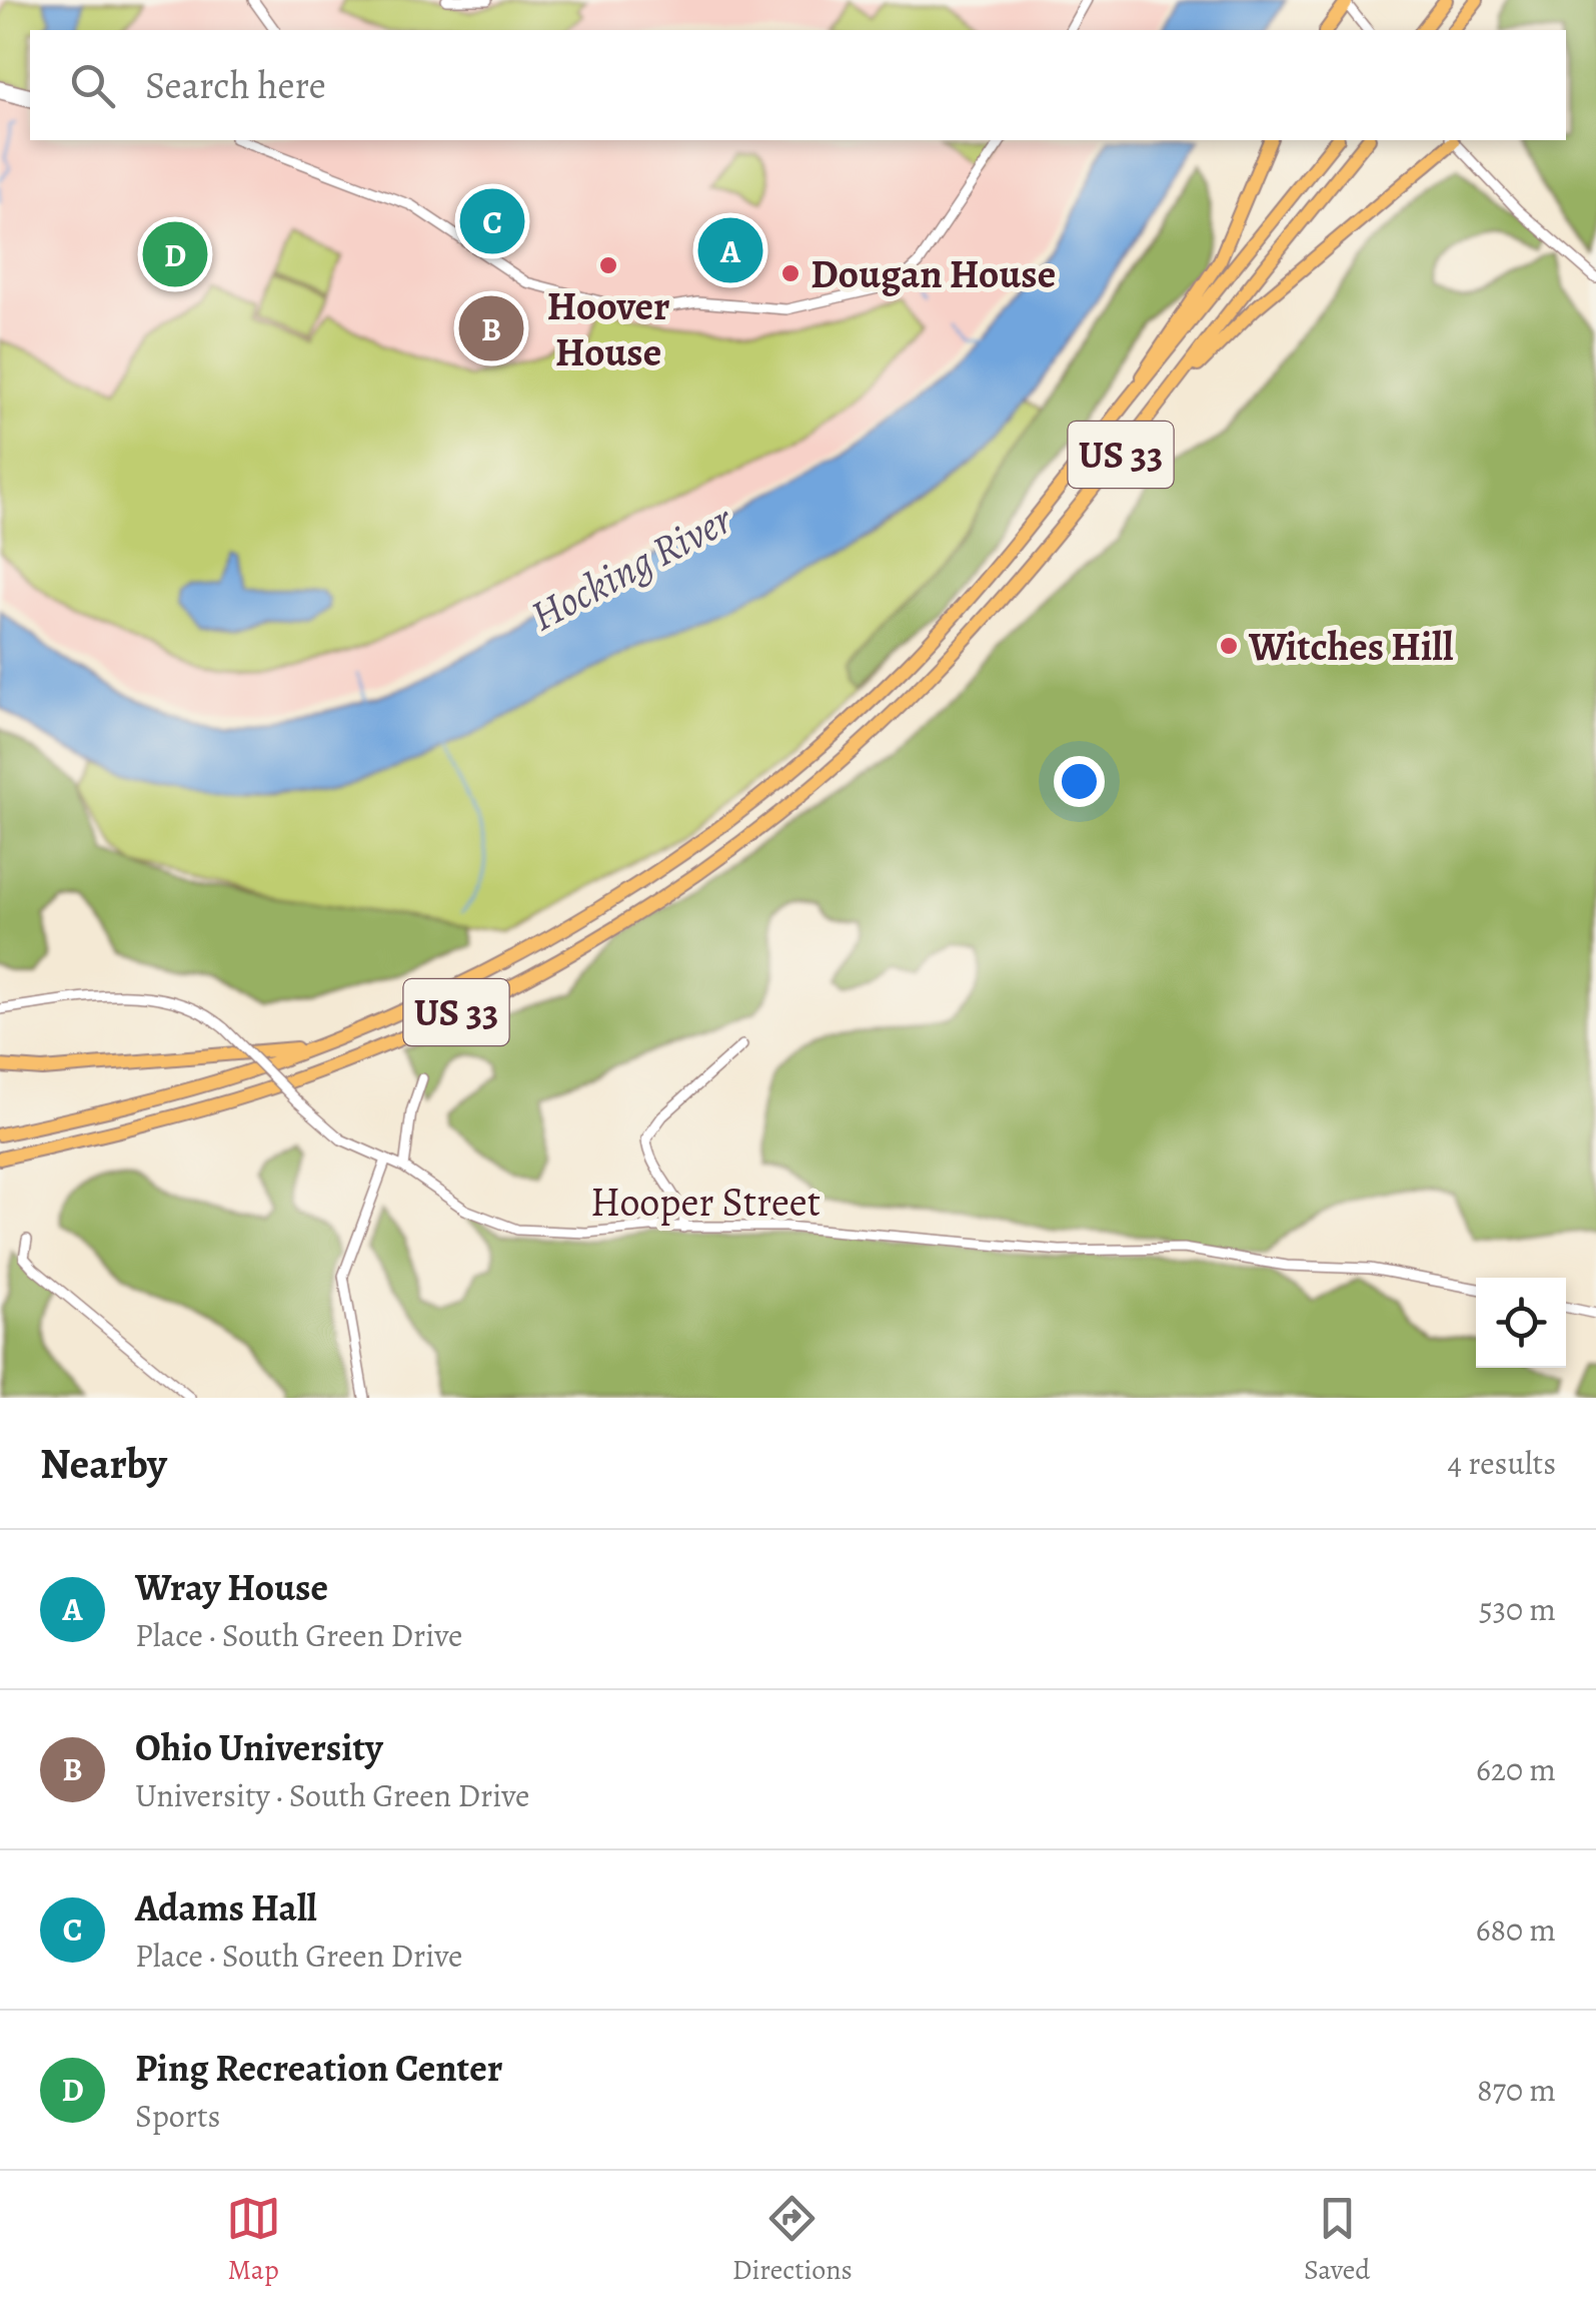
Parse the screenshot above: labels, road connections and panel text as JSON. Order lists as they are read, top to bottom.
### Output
{
  "streets": {
    "highway": ["US 33"],
    "street": ["Hooper Street"]
  },
  "water": ["Hocking River"],
  "places": ["Hoover House", "Dougan House", "Witches Hill"],
  "page": {
    "search": "Search here",
    "pins": [
      "C",
      "A",
      "D",
      "B"
    ],
    "heading": ["Nearby", "4 results"],
    "list": [
      {
        "mark": "A",
        "name": "Wray House",
        "note": "Place · South Green Drive",
        "value": "530 m"
      },
      {
        "mark": "B",
        "name": "Ohio University",
        "note": "University · South Green Drive",
        "value": "620 m"
      },
      {
        "mark": "C",
        "name": "Adams Hall",
        "note": "Place · South Green Drive",
        "value": "680 m"
      },
      {
        "mark": "D",
        "name": "Ping Recreation Center",
        "note": "Sports",
        "value": "870 m"
      }
    ],
    "nav": ["Map", "Directions", "Saved"]
  }
}
